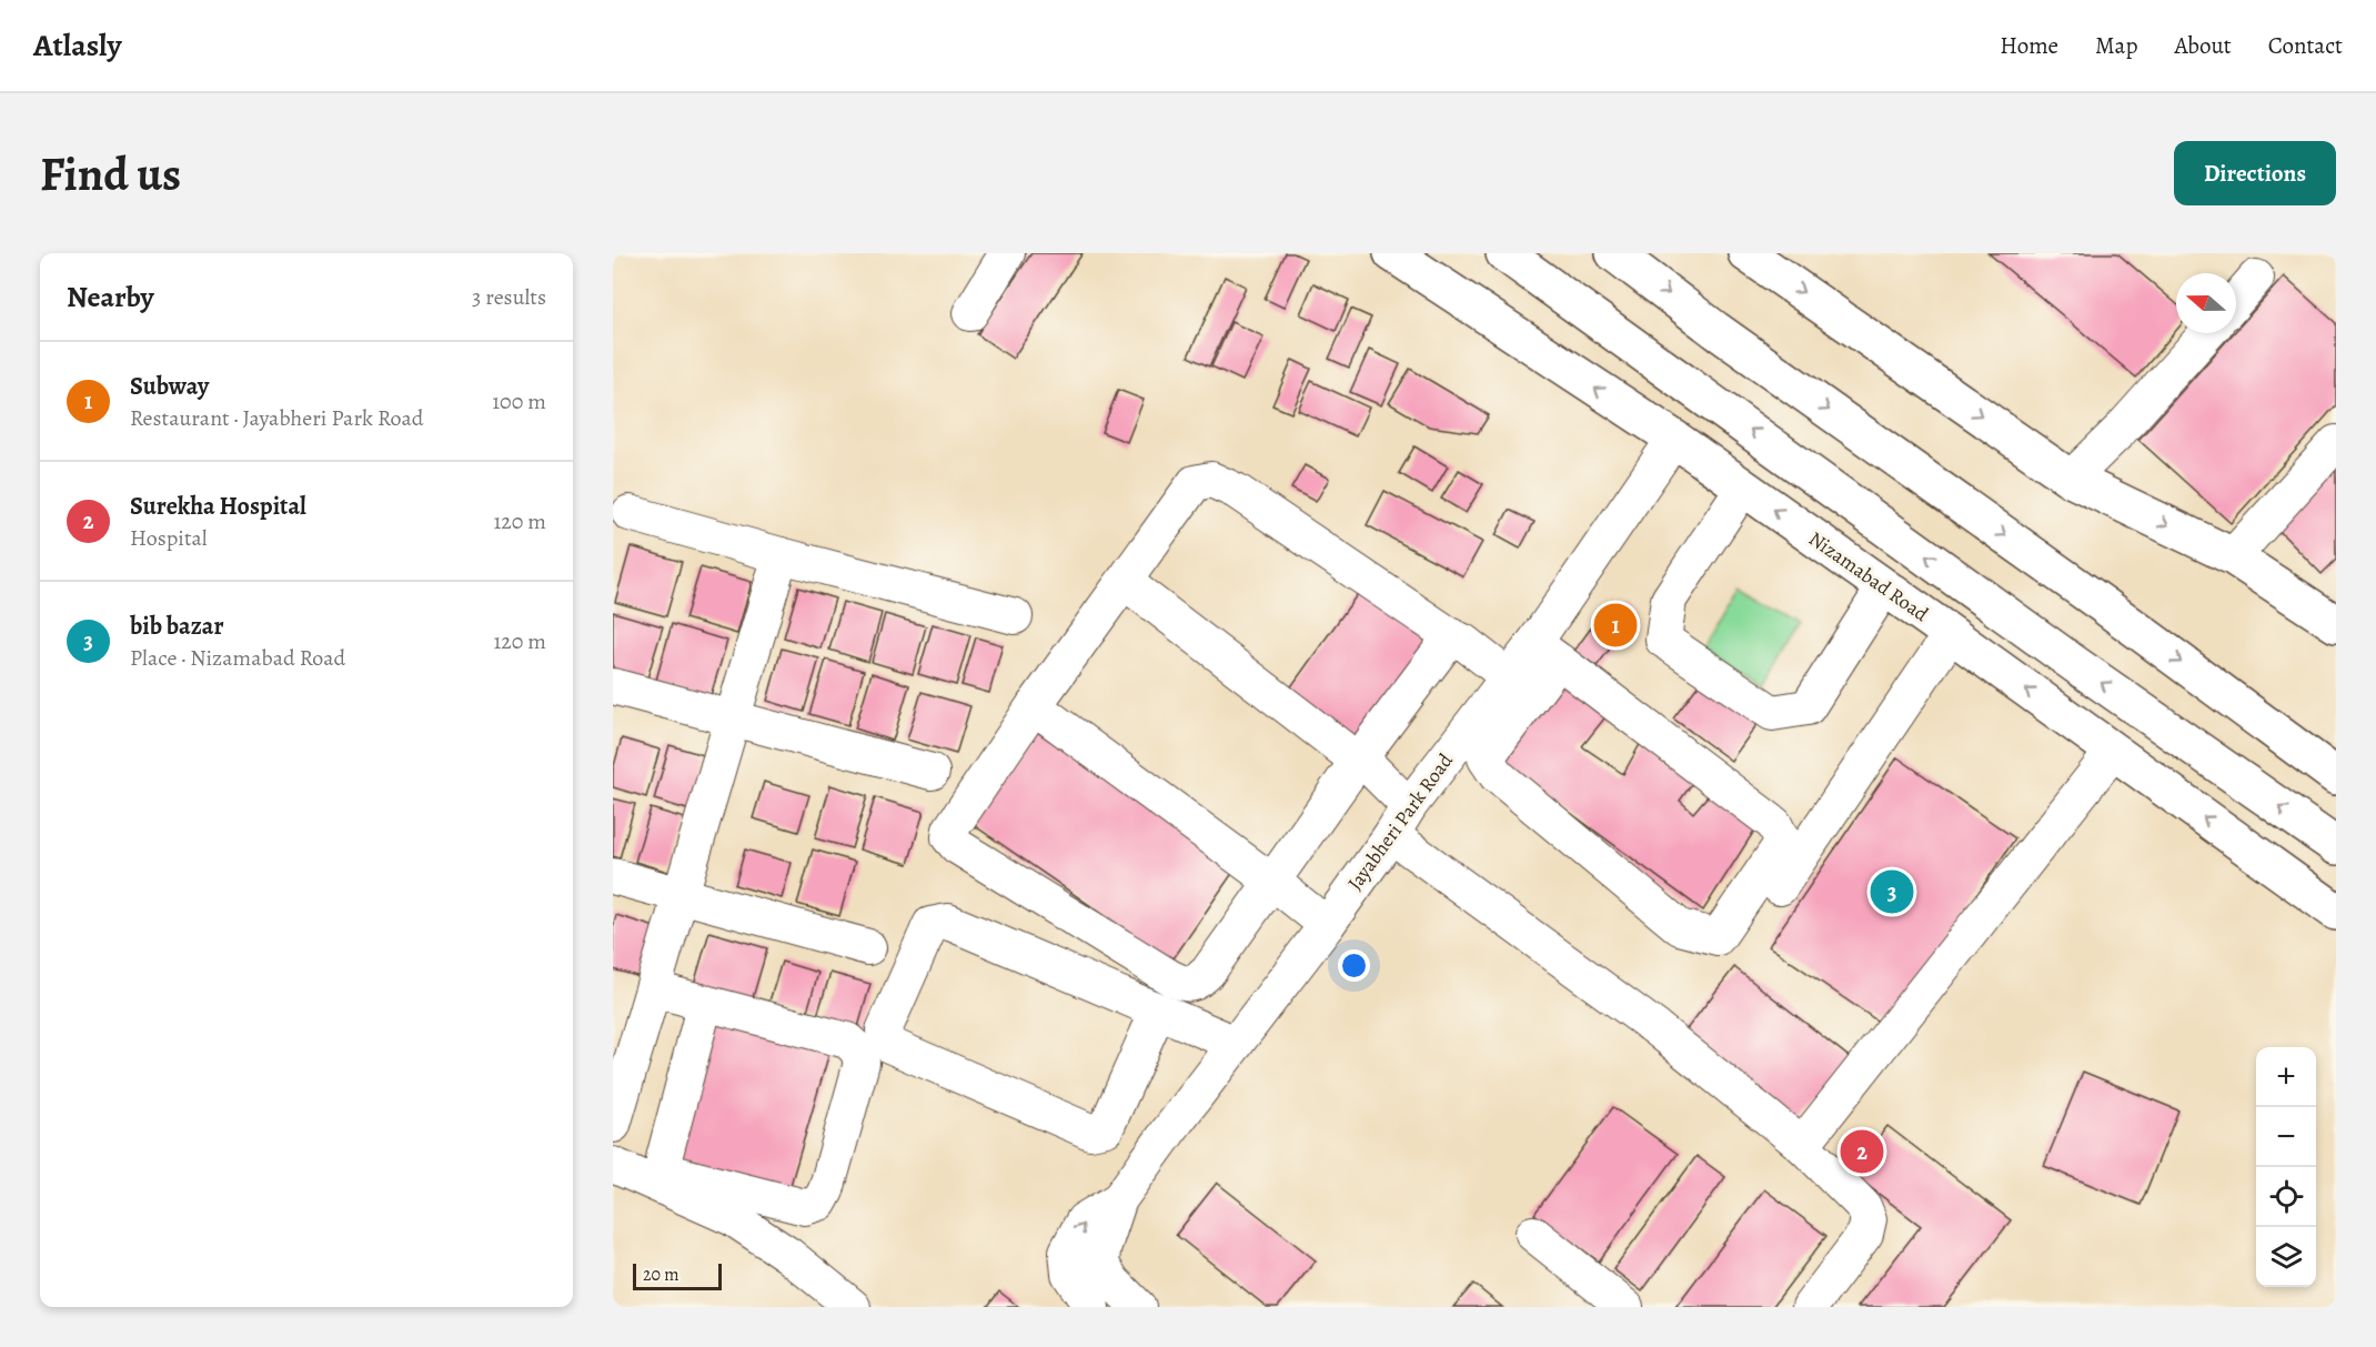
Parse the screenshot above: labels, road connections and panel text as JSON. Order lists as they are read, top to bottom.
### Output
{
  "streets": {
    "main road": ["Nizamabad Road"],
    "street": ["Jayabheri Park Road"]
  },
  "crossings": [
    ["Nizamabad Road", "Jayabheri Park Road"]
  ],
  "scale_bar": "20 m",
  "north": "left",
  "page": {
    "header": "Atlasly",
    "nav": [
      "Home",
      "Map",
      "About",
      "Contact"
    ],
    "buttons": "Directions",
    "title": "Find us",
    "heading": ["Nearby", "3 results"],
    "list": [
      {
        "mark": "1",
        "name": "Subway",
        "note": "Restaurant · Jayabheri Park Road",
        "value": "100 m"
      },
      {
        "mark": "2",
        "name": "Surekha Hospital",
        "note": "Hospital",
        "value": "120 m"
      },
      {
        "mark": "3",
        "name": "bib bazar",
        "note": "Place · Nizamabad Road",
        "value": "120 m"
      }
    ],
    "pins": ["1", "3", "2"],
    "map_buttons": ["+", "−"],
    "scale": "20 m"
  }
}
